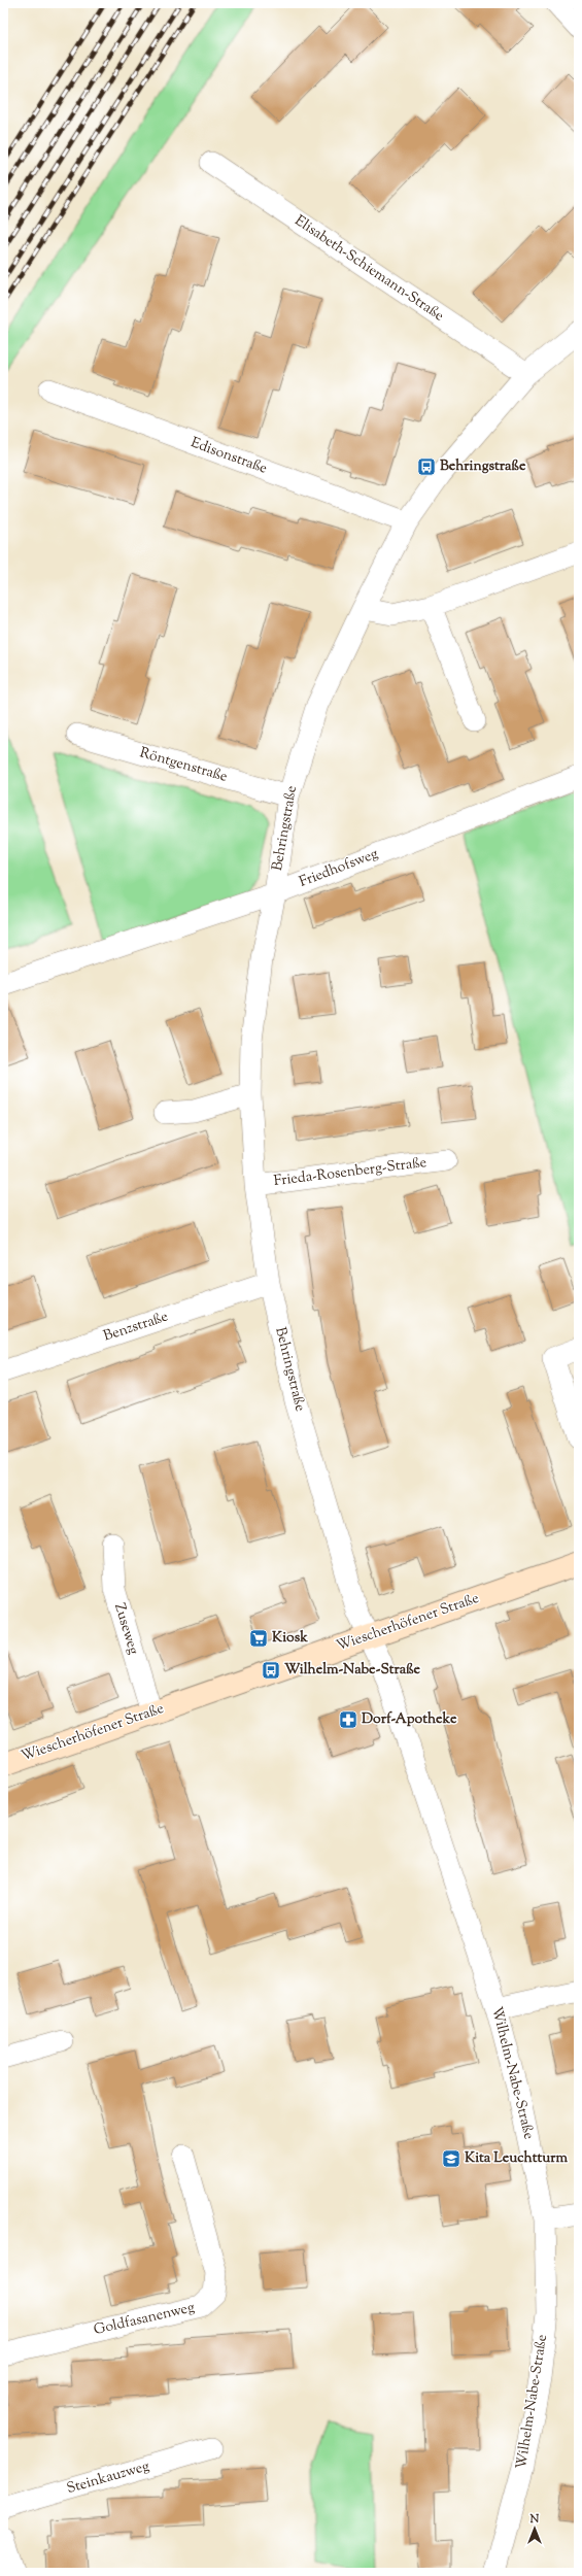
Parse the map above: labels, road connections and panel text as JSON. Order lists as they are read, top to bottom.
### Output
{
  "streets": {
    "street": [
      "Elisabeth-Schiemann-Straße",
      "Edisonstraße",
      "Röntgenstraße",
      "Behringstraße",
      "Friedhofsweg",
      "Frieda-Rosenberg-Straße",
      "Benzstraße",
      "Wiescherhöfener Straße",
      "Zuseweg",
      "Wilhelm-Nabe-Straße",
      "Goldfasanenweg",
      "Steinkauzweg"
    ]
  },
  "crossings": [
    ["Elisabeth-Schiemann-Straße", "Behringstraße"],
    ["Edisonstraße", "Behringstraße"],
    ["Röntgenstraße", "Behringstraße"],
    ["Behringstraße", "Friedhofsweg"],
    ["Behringstraße", "Frieda-Rosenberg-Straße"],
    ["Behringstraße", "Benzstraße"],
    ["Behringstraße", "Wiescherhöfener Straße"],
    ["Behringstraße", "Wilhelm-Nabe-Straße"],
    ["Wiescherhöfener Straße", "Zuseweg"],
    ["Wiescherhöfener Straße", "Wilhelm-Nabe-Straße"]
  ],
  "places": {
    "bus stop": ["Behringstraße", "Wilhelm-Nabe-Straße"],
    "supermarket": ["Kiosk"],
    "pharmacy": ["Dorf-Apotheke"],
    "school or university": ["Kita Leuchtturm"]
  },
  "north": "top"
}
